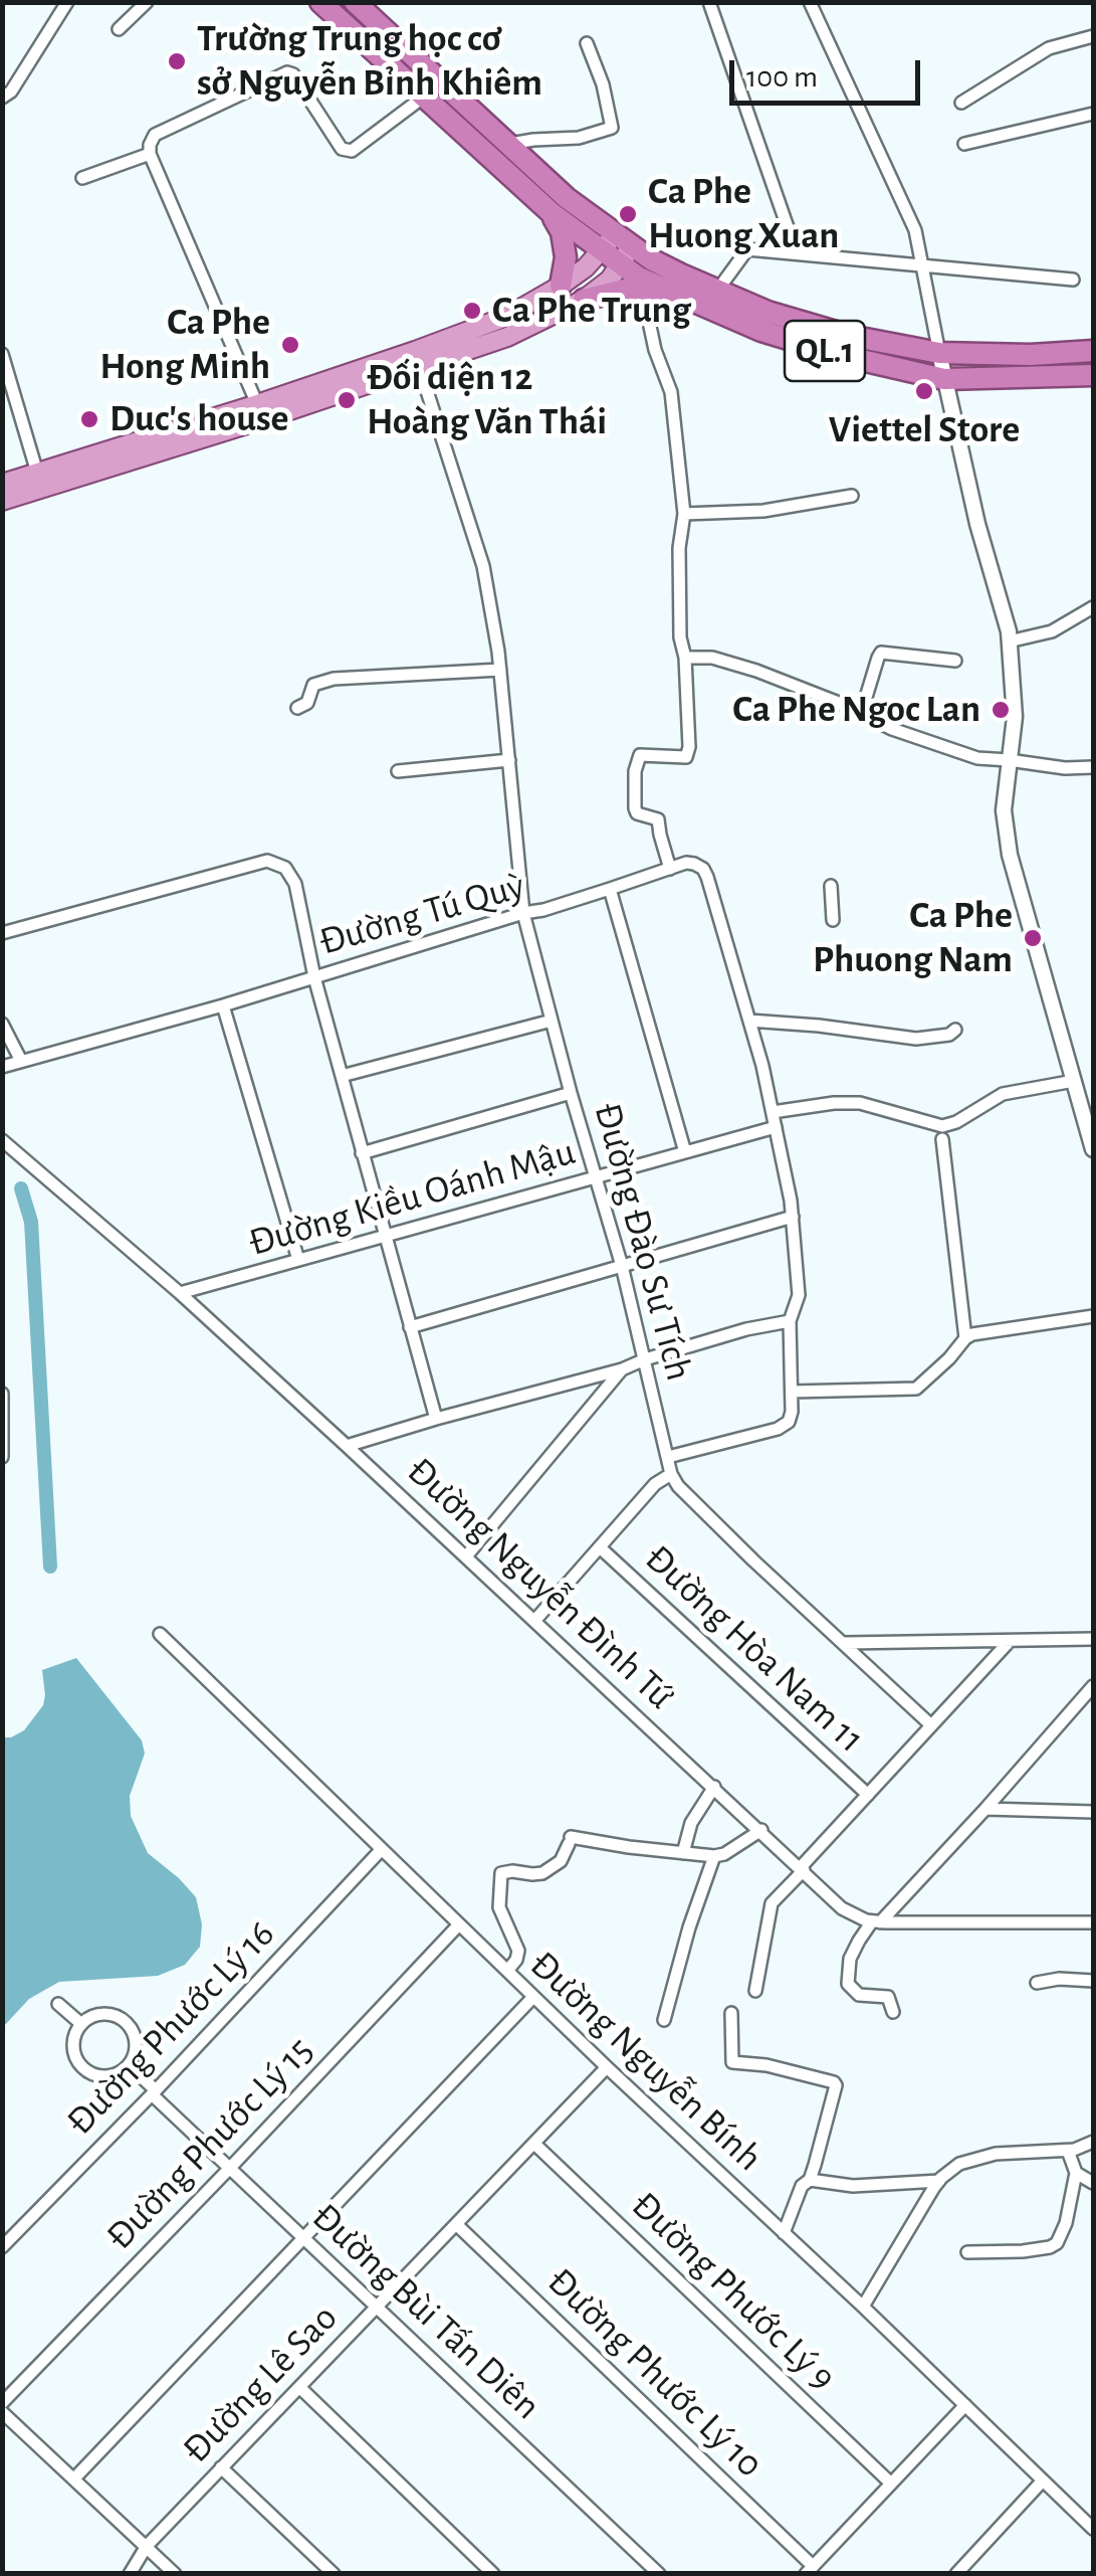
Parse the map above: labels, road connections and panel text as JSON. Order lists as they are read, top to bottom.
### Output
{
  "streets": {
    "highway": ["QL.1"],
    "street": [
      "Đường Tú Quỳ",
      "Đường Kiều Oánh Mậu",
      "Đường Đào Sư Tích",
      "Đường Nguyễn Đình Tứ",
      "Đường Hòa Nam 11",
      "Đường Phước Lý 16",
      "Đường Nguyễn Bính",
      "Đường Phước Lý 15",
      "Đường Phước Lý 9",
      "Đường Bùi Tấn Diên",
      "Đường Phước Lý 10",
      "Đường Lê Sao"
    ]
  },
  "crossings": [
    ["Đường Tú Quỳ", "Đường Đào Sư Tích"],
    ["Đường Kiều Oánh Mậu", "Đường Đào Sư Tích"],
    ["Đường Kiều Oánh Mậu", "Đường Nguyễn Đình Tứ"],
    ["Đường Phước Lý 16", "Đường Nguyễn Bính"],
    ["Đường Phước Lý 16", "Đường Bùi Tấn Diên"],
    ["Đường Nguyễn Bính", "Đường Phước Lý 15"],
    ["Đường Nguyễn Bính", "Đường Lê Sao"],
    ["Đường Phước Lý 15", "Đường Bùi Tấn Diên"],
    ["Đường Phước Lý 9", "Đường Lê Sao"],
    ["Đường Bùi Tấn Diên", "Đường Lê Sao"],
    ["Đường Phước Lý 10", "Đường Lê Sao"]
  ],
  "places": [
    "Trường Trung học cơ sở Nguyễn Bỉnh Khiêm",
    "Ca Phe Huong Xuan",
    "Ca Phe Trung",
    "Ca Phe Hong Minh",
    "Viettel Store",
    "Đối diện 12 Hoàng Văn Thái",
    "Duc's house",
    "Ca Phe Ngoc Lan",
    "Ca Phe Phuong Nam"
  ],
  "scale_bar": "100 m"
}
